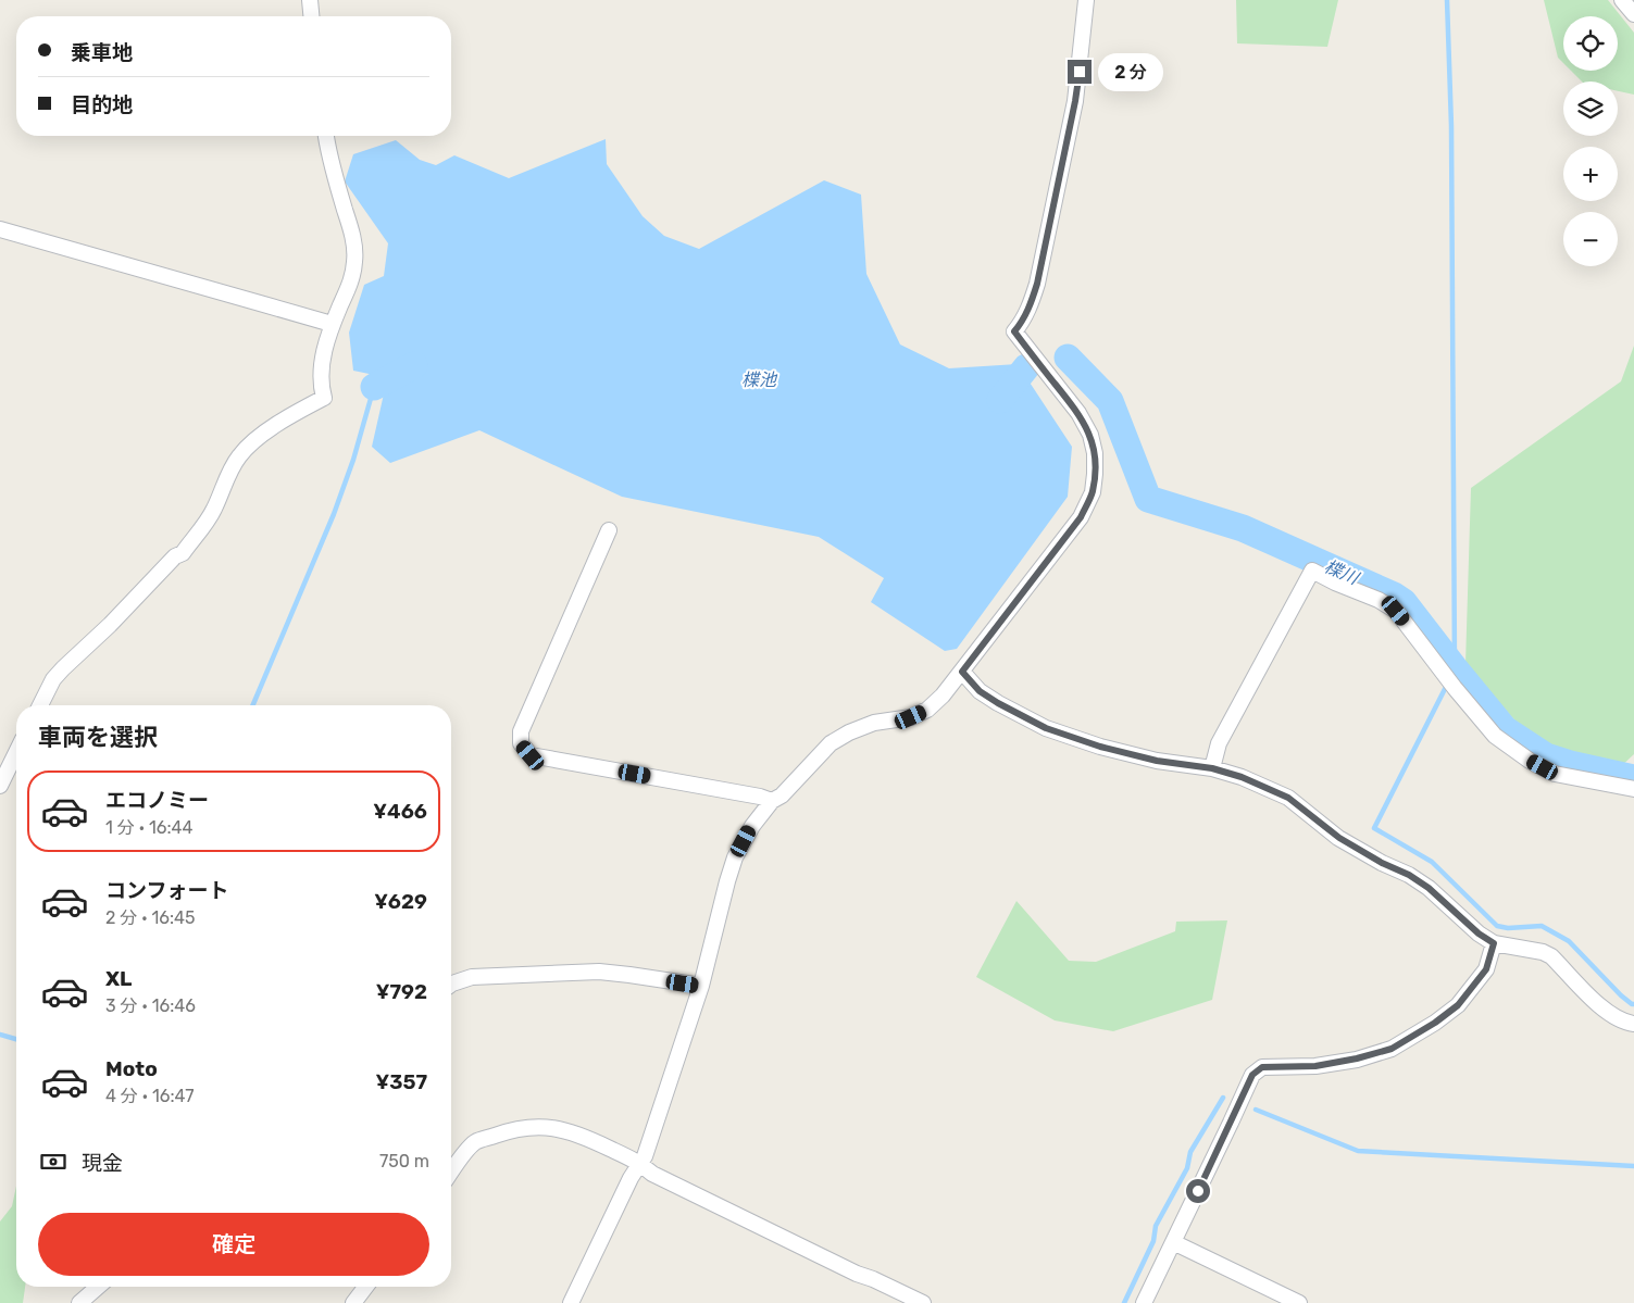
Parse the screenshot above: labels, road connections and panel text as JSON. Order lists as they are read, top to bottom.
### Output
{
  "water": ["楪池", "楪川"],
  "page": {
    "map_buttons": ["+", "−"],
    "banner": ["乗車地", "目的地"],
    "bubble": "2 分",
    "heading": "車両を選択",
    "list": [
      {
        "name": "エコノミー",
        "note": "1 分 · 16:44",
        "value": "¥466"
      },
      {
        "name": "コンフォート",
        "note": "2 分 · 16:45",
        "value": "¥629"
      },
      {
        "name": "XL",
        "note": "3 分 · 16:46",
        "value": "¥792"
      },
      {
        "name": "Moto",
        "note": "4 分 · 16:47",
        "value": "¥357"
      }
    ],
    "pay": ["現金", "750 m"],
    "buttons": "確定"
  }
}
